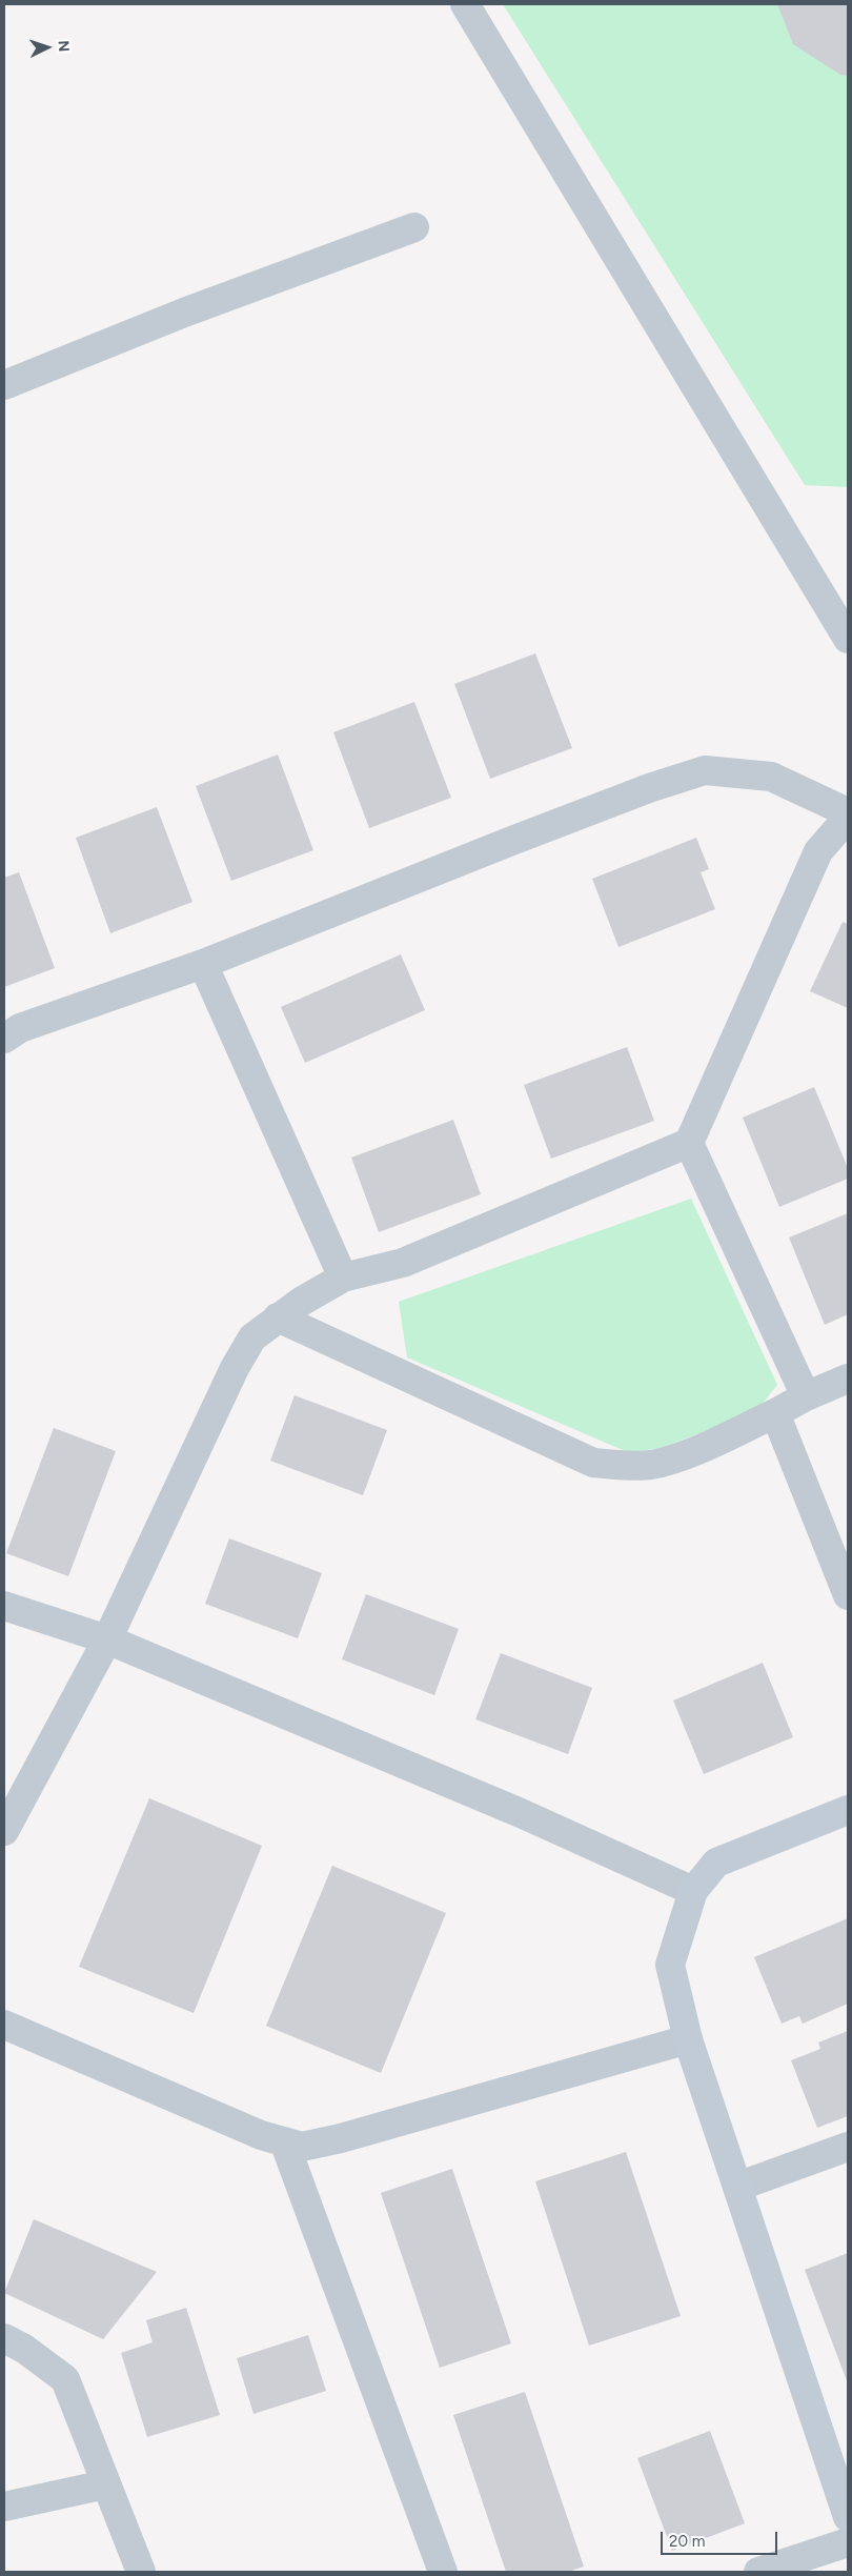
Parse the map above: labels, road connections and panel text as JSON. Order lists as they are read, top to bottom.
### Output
{
  "scale_bar": "20 m",
  "north": "right"
}
